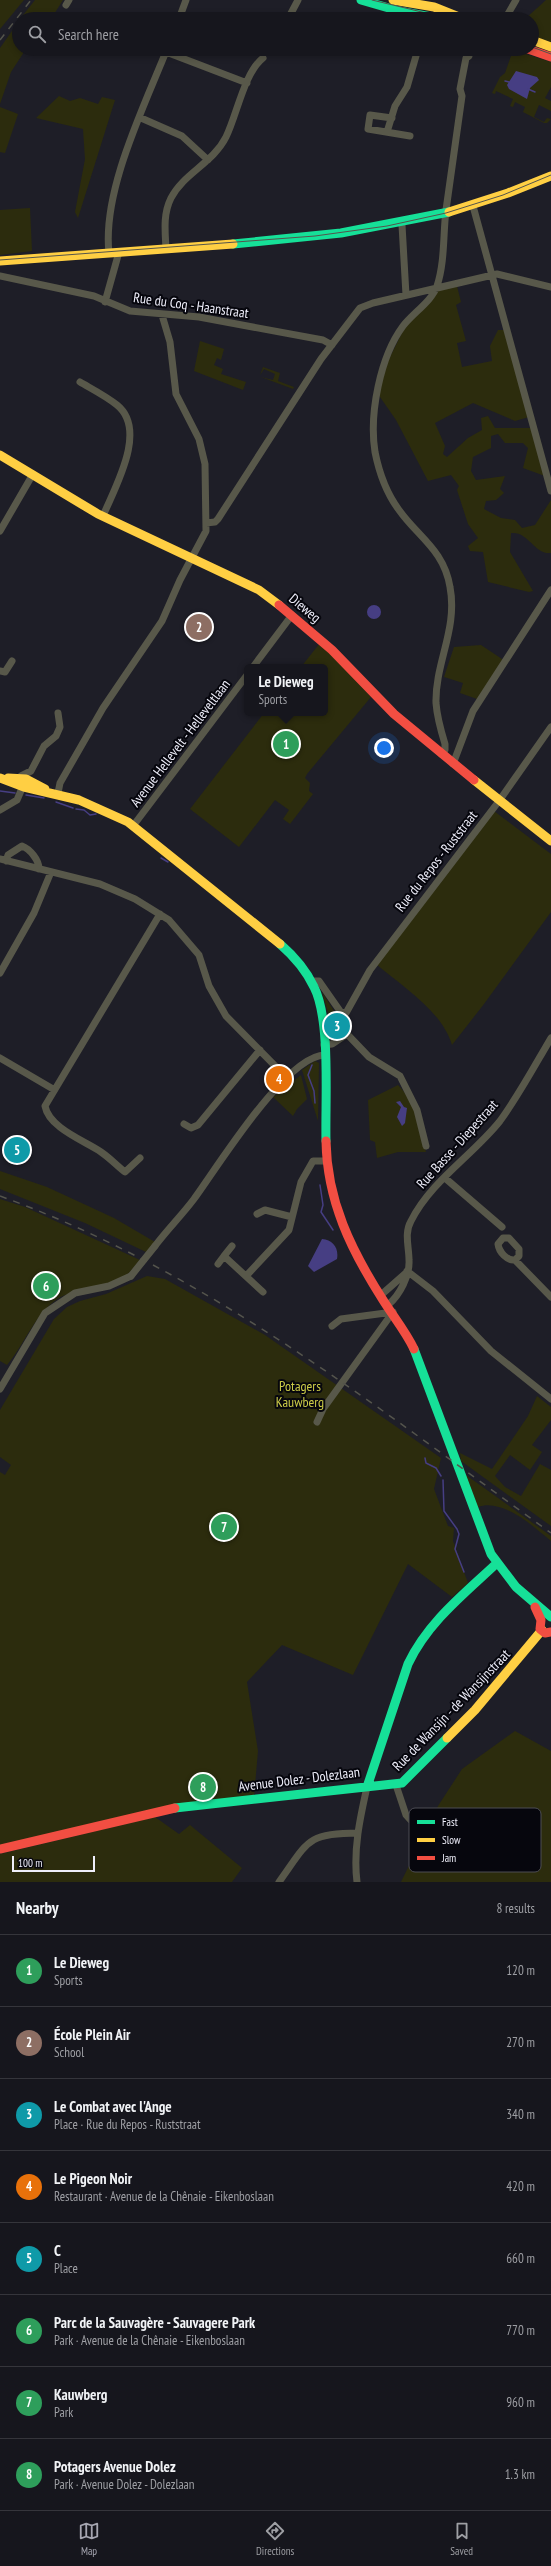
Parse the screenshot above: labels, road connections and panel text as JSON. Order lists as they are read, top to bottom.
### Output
{
  "streets": {
    "main road": ["Dieweg", "Rue de Wansijn - de Wansijnstraat", "Avenue Dolez - Dolezlaan"],
    "street": [
      "Rue du Coq - Haanstraat",
      "Avenue Hellevelt - Helleveltlaan",
      "Rue du Repos - Ruststraat",
      "Rue Basse - Diepestraat"
    ]
  },
  "crossings": [
    ["Dieweg", "Rue du Repos - Ruststraat"],
    ["Rue de Wansijn - de Wansijnstraat", "Avenue Dolez - Dolezlaan"]
  ],
  "parks": ["Potagers Kauwberg"],
  "legend": ["Fast", "Slow", "Jam"],
  "scale_bar": "100 m",
  "page": {
    "search": "Search here",
    "pins": [
      "2",
      "1",
      "3",
      "4",
      "5",
      "6",
      "7",
      "8"
    ],
    "popup": ["Le Dieweg", "Sports"],
    "scale": "100 m",
    "heading": ["Nearby", "8 results"],
    "list": [
      {
        "mark": "1",
        "name": "Le Dieweg",
        "note": "Sports",
        "value": "120 m"
      },
      {
        "mark": "2",
        "name": "École Plein Air",
        "note": "School",
        "value": "270 m"
      },
      {
        "mark": "3",
        "name": "Le Combat avec l'Ange",
        "note": "Place · Rue du Repos - Ruststraat",
        "value": "340 m"
      },
      {
        "mark": "4",
        "name": "Le Pigeon Noir",
        "note": "Restaurant · Avenue de la Chênaie - Eikenboslaan",
        "value": "420 m"
      },
      {
        "mark": "5",
        "name": "C",
        "note": "Place",
        "value": "660 m"
      },
      {
        "mark": "6",
        "name": "Parc de la Sauvagère - Sauvagere Park",
        "note": "Park · Avenue de la Chênaie - Eikenboslaan",
        "value": "770 m"
      },
      {
        "mark": "7",
        "name": "Kauwberg",
        "note": "Park",
        "value": "960 m"
      },
      {
        "mark": "8",
        "name": "Potagers Avenue Dolez",
        "note": "Park · Avenue Dolez - Dolezlaan",
        "value": "1.3 km"
      }
    ],
    "nav": ["Map", "Directions", "Saved"]
  }
}
